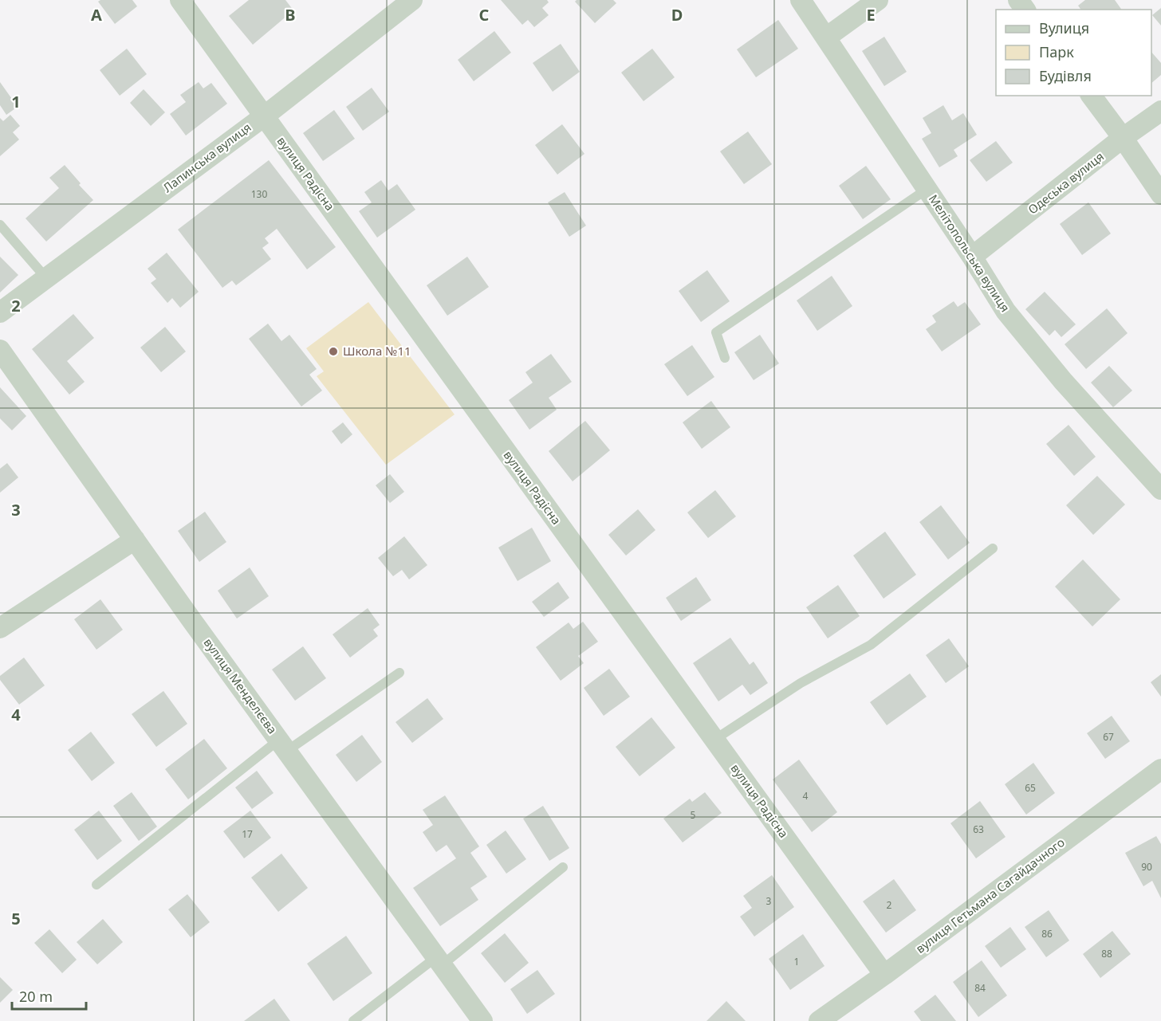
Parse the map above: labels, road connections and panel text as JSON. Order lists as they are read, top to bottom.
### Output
{
  "streets": {
    "street": [
      "Лапинська вулиця",
      "вулиця Радісна",
      "Одеська вулиця",
      "Мелітопольська вулиця",
      "вулиця Менделєєва",
      "вулиця Гетьмана Сагайдачного"
    ]
  },
  "crossings": [
    ["Лапинська вулиця", "вулиця Радісна"],
    ["вулиця Радісна", "вулиця Гетьмана Сагайдачного"],
    ["Одеська вулиця", "Мелітопольська вулиця"]
  ],
  "places": ["Школа №11"],
  "house_numbers": [
    "130",
    "67",
    "65",
    "4",
    "5",
    "63",
    "17",
    "90",
    "3",
    "2",
    "86",
    "88",
    "1",
    "84"
  ],
  "legend": ["Вулиця", "Парк", "Будівля"],
  "scale_bar": "20 m",
  "grid": {
    "columns": [
      "A",
      "B",
      "C",
      "D",
      "E"
    ],
    "rows": [
      "1",
      "2",
      "3",
      "4",
      "5"
    ]
  }
}
